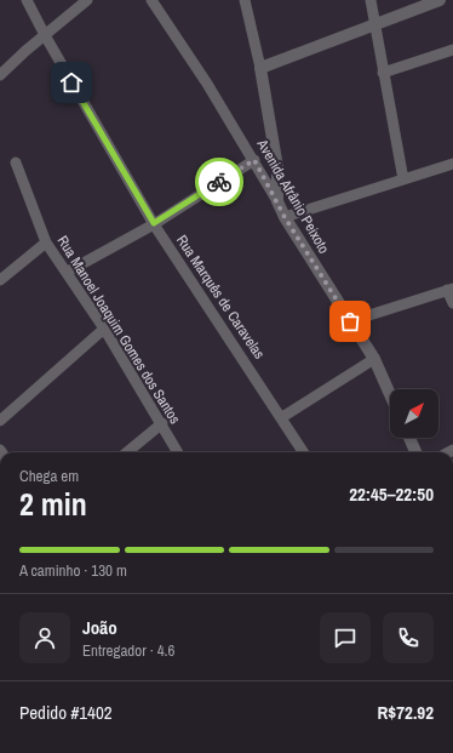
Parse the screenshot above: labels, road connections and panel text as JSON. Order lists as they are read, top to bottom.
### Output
{
  "streets": {
    "street": ["Avenida Afrânio Peixoto", "Rua Marquês de Caravelas", "Rua Manoel Joaquim Gomes dos Santos"]
  },
  "north": "top right",
  "page": {
    "heading": ["2 min", "Chega em", "22:45–22:50"],
    "panel": [
      "João",
      "Entregador · 4.6",
      "Pedido #1402",
      "R$72.92"
    ],
    "bar": "A caminho · 130 m"
  }
}
